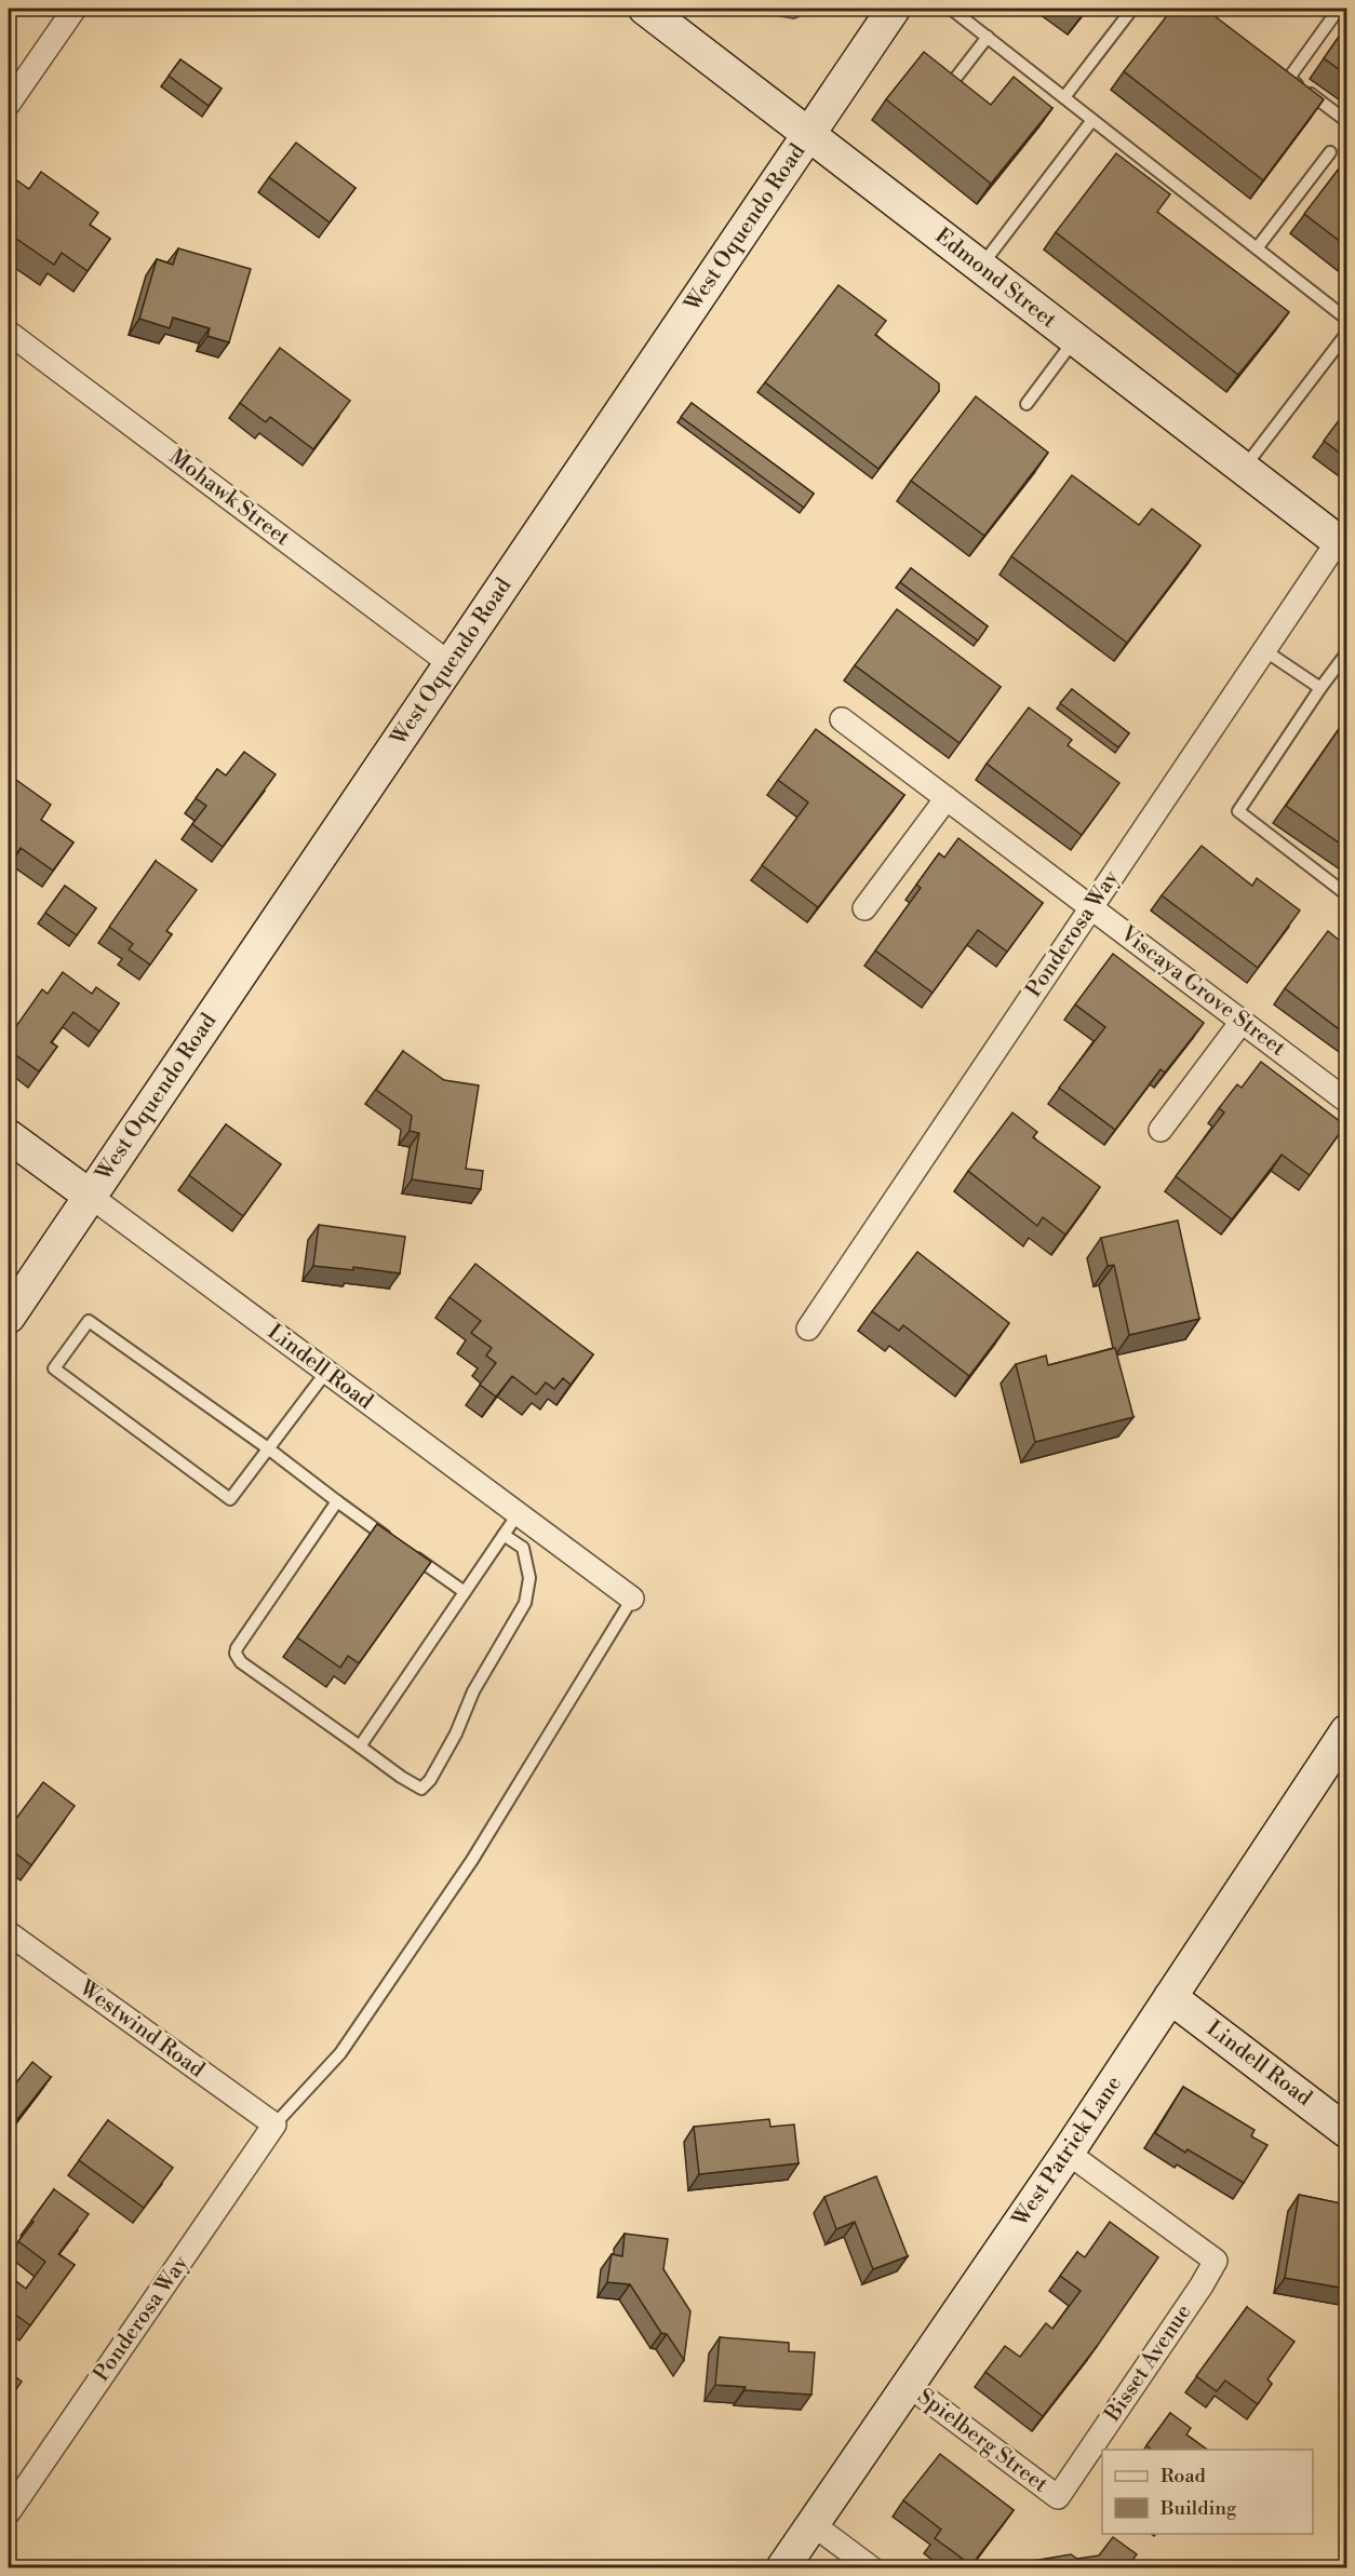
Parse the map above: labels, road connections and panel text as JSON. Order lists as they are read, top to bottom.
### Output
{
  "streets": {
    "street": [
      "West Oquendo Road",
      "Edmond Street",
      "Mohawk Street",
      "Ponderosa Way",
      "Viscaya Grove Street",
      "Lindell Road",
      "Westwind Road",
      "West Patrick Lane",
      "Bisset Avenue",
      "Spielberg Street"
    ]
  },
  "crossings": [
    ["West Oquendo Road", "Edmond Street"],
    ["West Oquendo Road", "Mohawk Street"],
    ["West Oquendo Road", "Lindell Road"],
    ["Edmond Street", "Ponderosa Way"],
    ["Ponderosa Way", "Viscaya Grove Street"],
    ["Ponderosa Way", "Westwind Road"],
    ["Lindell Road", "West Patrick Lane"],
    ["West Patrick Lane", "Bisset Avenue"],
    ["West Patrick Lane", "Spielberg Street"],
    ["Bisset Avenue", "Spielberg Street"]
  ],
  "legend": ["Road", "Building"]
}
